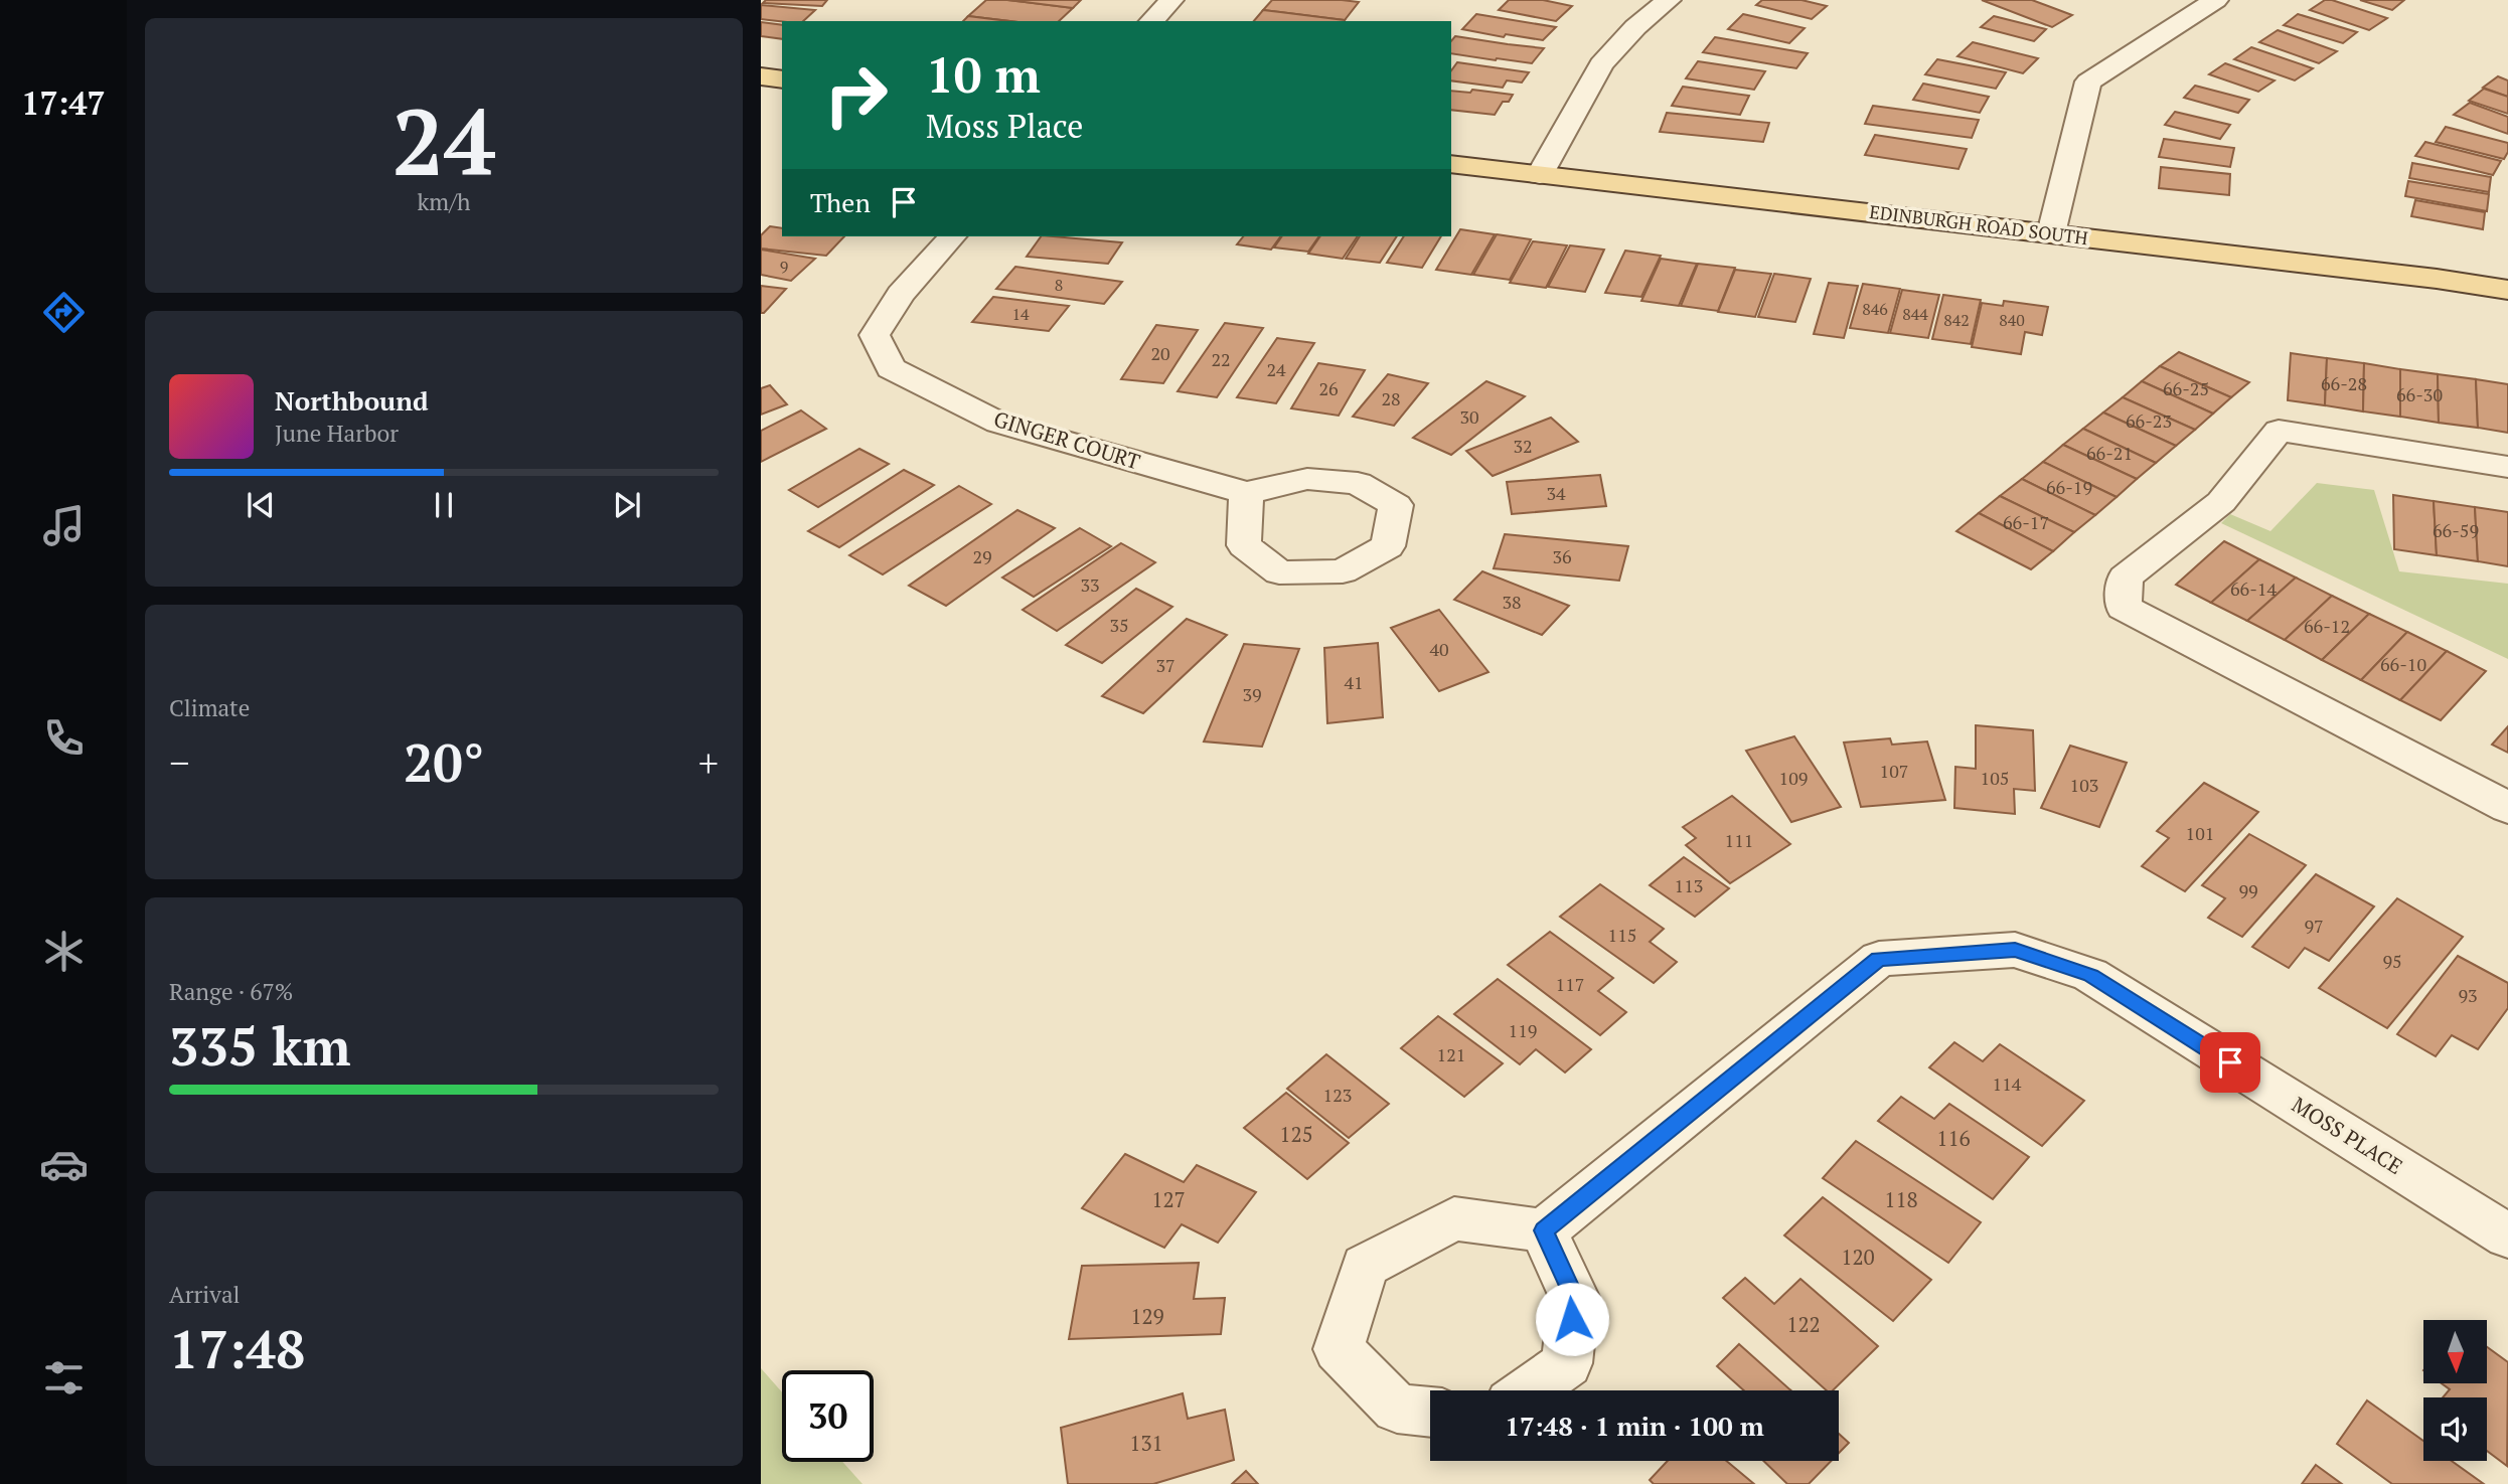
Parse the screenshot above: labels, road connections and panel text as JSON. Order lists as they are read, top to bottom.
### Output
{
  "streets": {
    "main road": ["EDINBURGH ROAD SOUTH"],
    "street": ["GINGER COURT", "MOSS PLACE"]
  },
  "house_numbers": [
    "9",
    "8",
    "846",
    "14",
    "844",
    "842",
    "840",
    "20",
    "22",
    "24",
    "66-28",
    "26",
    "66-25",
    "66-30",
    "28",
    "30",
    "66-23",
    "32",
    "66-21",
    "66-19",
    "34",
    "66-17",
    "66-59",
    "29",
    "36",
    "33",
    "66-14",
    "38",
    "35",
    "66-12",
    "40",
    "66-10",
    "37",
    "41",
    "39",
    "107",
    "109",
    "105",
    "103",
    "101",
    "111",
    "113",
    "99",
    "97",
    "115",
    "95",
    "117",
    "93",
    "119",
    "121",
    "114",
    "123",
    "125",
    "116",
    "127",
    "118",
    "120",
    "129",
    "122",
    "131"
  ],
  "north": "bottom",
  "page": {
    "tabs": "17:47",
    "tile": [
      ["24", "km/h"],
      "Climate",
      ["Range · 67%", "335 km"],
      ["Arrival", "17:48"]
    ],
    "turn": ["10 m", "Moss Place"],
    "then": "Then",
    "song": ["Northbound", "June Harbor"],
    "heat": ["−", "20°", "+"],
    "limit": "30",
    "trip": "17:48 · 1 min · 100 m"
  }
}
